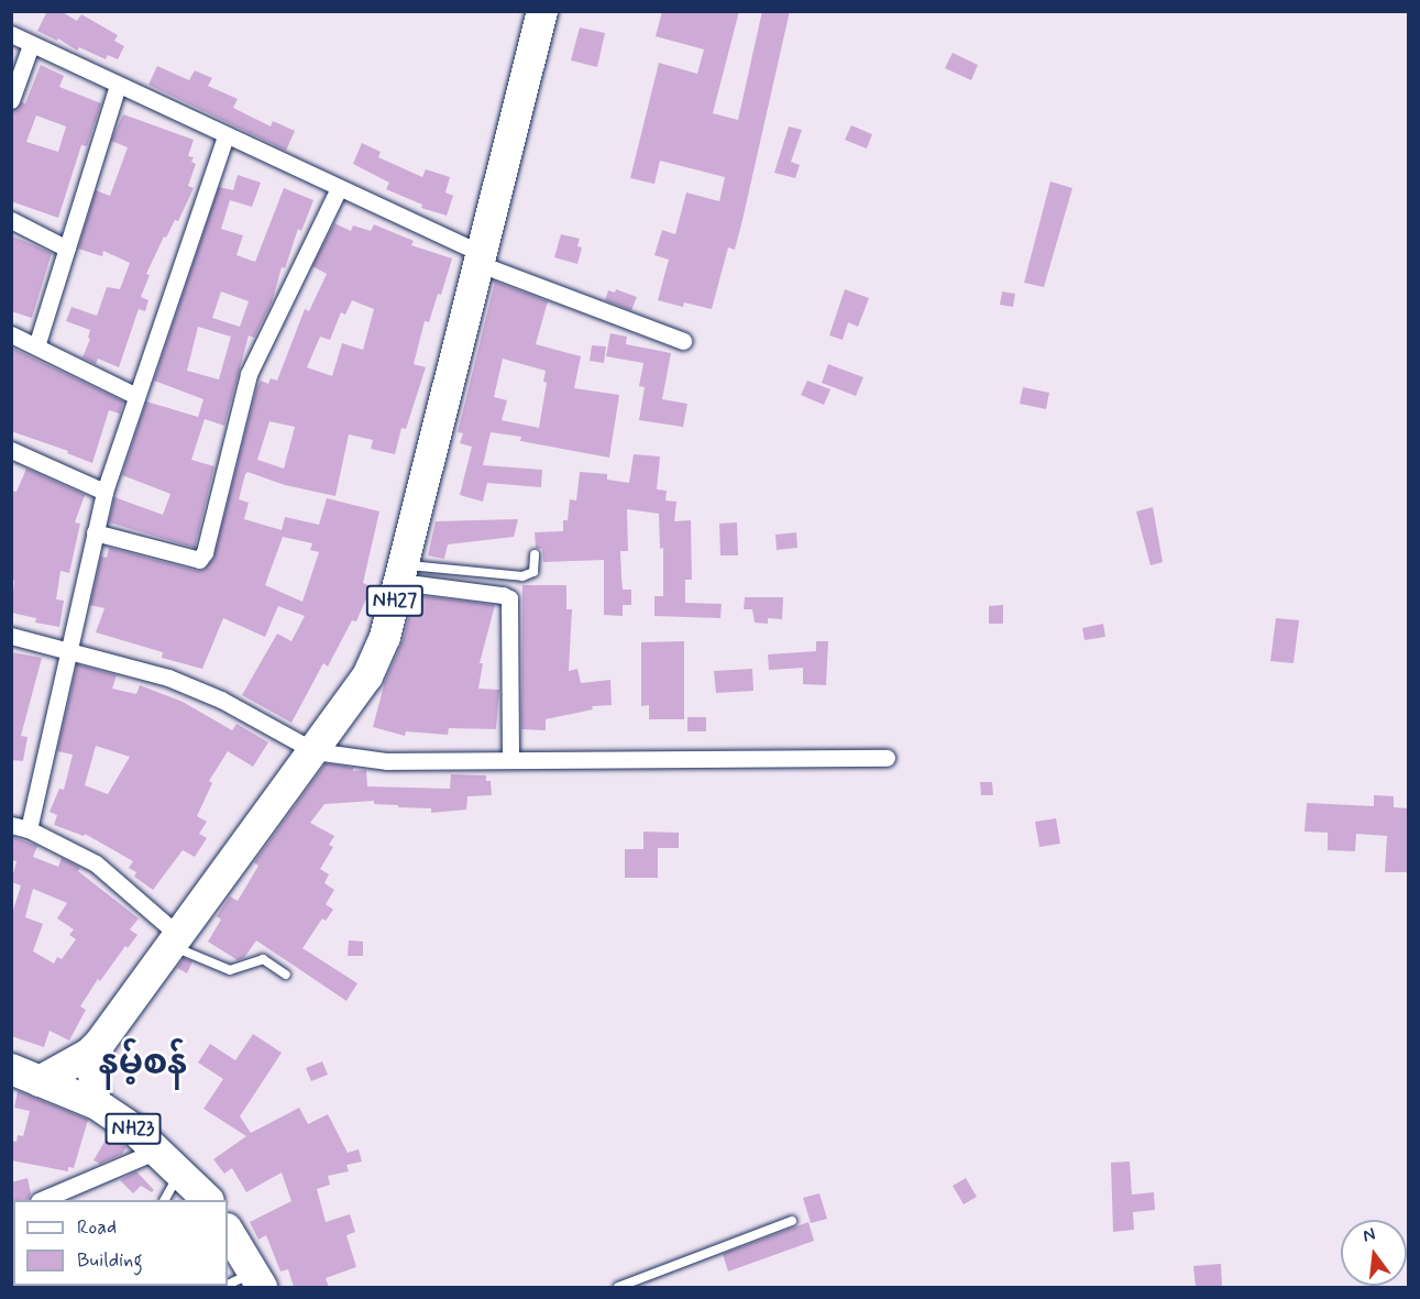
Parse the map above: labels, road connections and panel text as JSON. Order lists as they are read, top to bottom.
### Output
{
  "streets": {
    "highway": ["NH27", "NH23"]
  },
  "crossings": [
    ["NH27", "NH23"]
  ],
  "districts": ["နမ့်စန်"],
  "legend": ["Road", "Building"],
  "north": "top"
}
